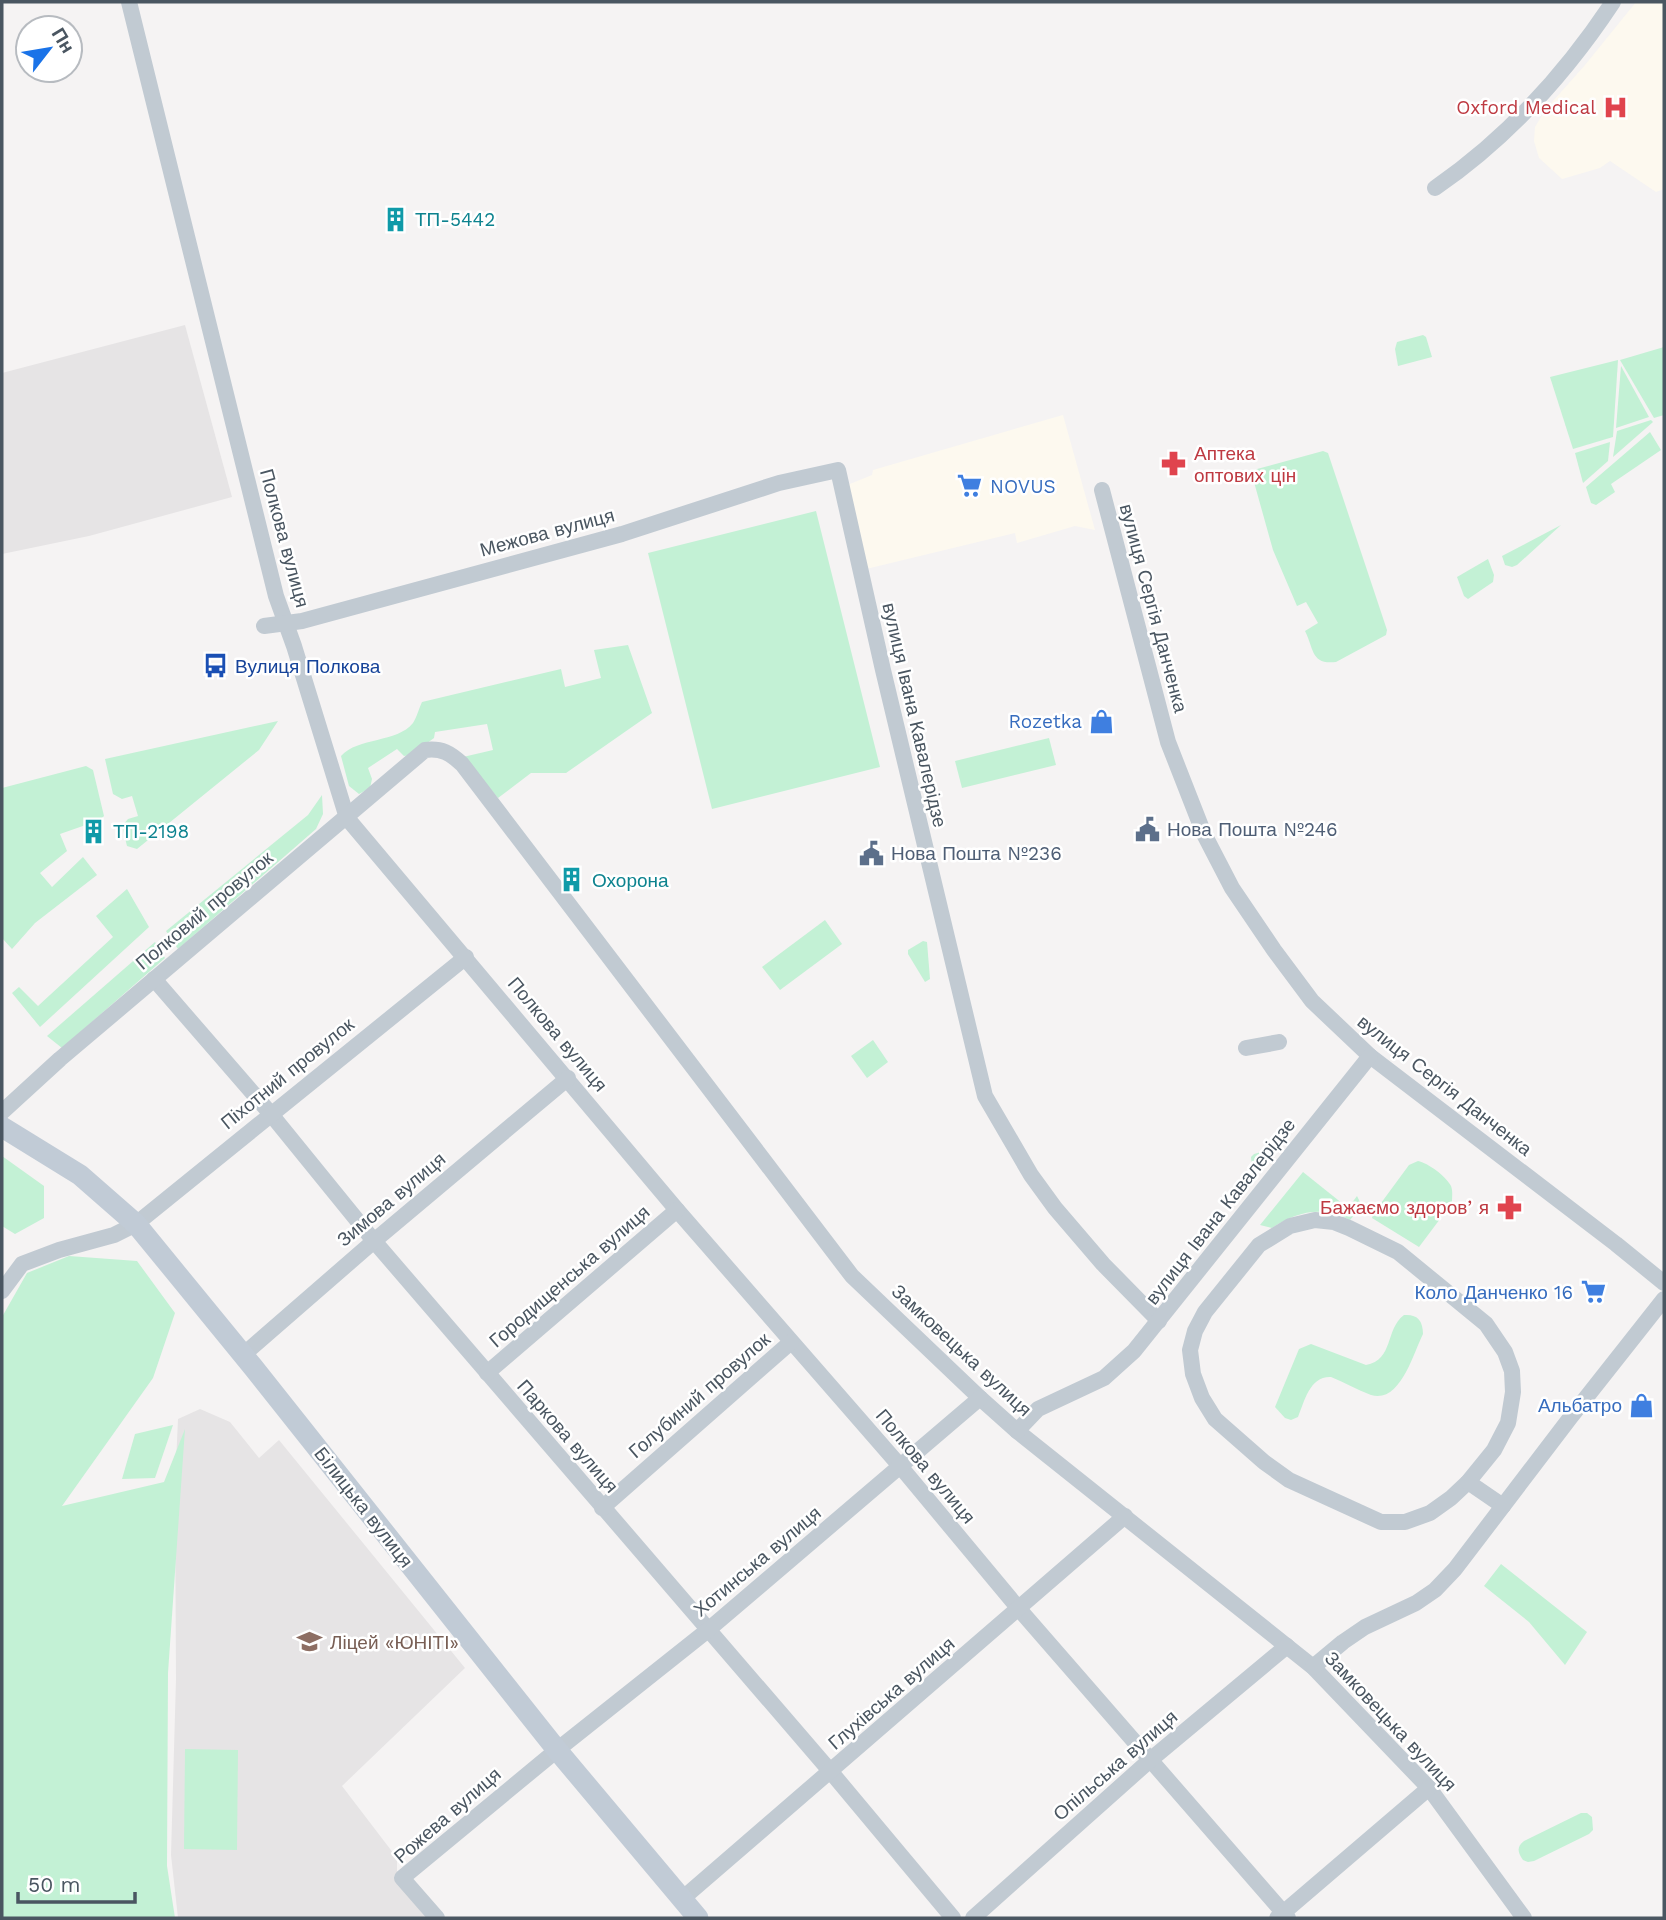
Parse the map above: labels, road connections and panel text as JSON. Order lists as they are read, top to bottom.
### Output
{
  "streets": {
    "main road": ["Білицька вулиця"],
    "street": [
      "Межова вулиця",
      "Полкова вулиця",
      "вулиця Сергія Данченка",
      "вулиця Івана Кавалерідзе",
      "Полковий провулок",
      "Піхотний провулок",
      "Зимова вулиця",
      "Городищенська вулиця",
      "Замковецька вулиця",
      "Голубиний провулок",
      "Паркова вулиця",
      "Хотинська вулиця",
      "Глухівська вулиця",
      "Опільська вулиця",
      "Рожева вулиця"
    ]
  },
  "crossings": [
    ["Межова вулиця", "Полкова вулиця"],
    ["Межова вулиця", "вулиця Івана Кавалерідзе"],
    ["Полкова вулиця", "Полковий провулок"],
    ["Полкова вулиця", "Піхотний провулок"],
    ["Полкова вулиця", "Зимова вулиця"],
    ["Полкова вулиця", "Городищенська вулиця"],
    ["Полкова вулиця", "Голубиний провулок"],
    ["Полкова вулиця", "Хотинська вулиця"],
    ["Полкова вулиця", "Глухівська вулиця"],
    ["Полкова вулиця", "Опільська вулиця"],
    ["вулиця Сергія Данченка", "вулиця Івана Кавалерідзе"],
    ["Полковий провулок", "Замковецька вулиця"],
    ["Полковий провулок", "Паркова вулиця"],
    ["Піхотний провулок", "Паркова вулиця"],
    ["Піхотний провулок", "Білицька вулиця"],
    ["Зимова вулиця", "Паркова вулиця"],
    ["Зимова вулиця", "Білицька вулиця"],
    ["Городищенська вулиця", "Паркова вулиця"],
    ["Замковецька вулиця", "Хотинська вулиця"],
    ["Замковецька вулиця", "Глухівська вулиця"],
    ["Замковецька вулиця", "Опільська вулиця"],
    ["Голубиний провулок", "Паркова вулиця"],
    ["Паркова вулиця", "Хотинська вулиця"],
    ["Паркова вулиця", "Глухівська вулиця"],
    ["Білицька вулиця", "Хотинська вулиця"],
    ["Білицька вулиця", "Глухівська вулиця"],
    ["Білицька вулиця", "Рожева вулиця"],
    ["Хотинська вулиця", "Рожева вулиця"]
  ],
  "places": {
    "hospital": ["Oxford Medical"],
    "building": ["ТП-5442", "ТП-2198", "Охорона"],
    "pharmacy": ["Аптека оптових цін", "Бажаємо здоровʼя"],
    "supermarket": ["NOVUS", "Коло Данченко 16"],
    "bus stop": ["Вулиця Полкова"],
    "shop": ["Rozetka", "Альбатро"],
    "public building": ["Нова Пошта №246", "Нова Пошта №236"],
    "school or university": ["Ліцей «ЮНІТІ»"]
  },
  "scale_bar": "50 m",
  "north": "top right"
}
